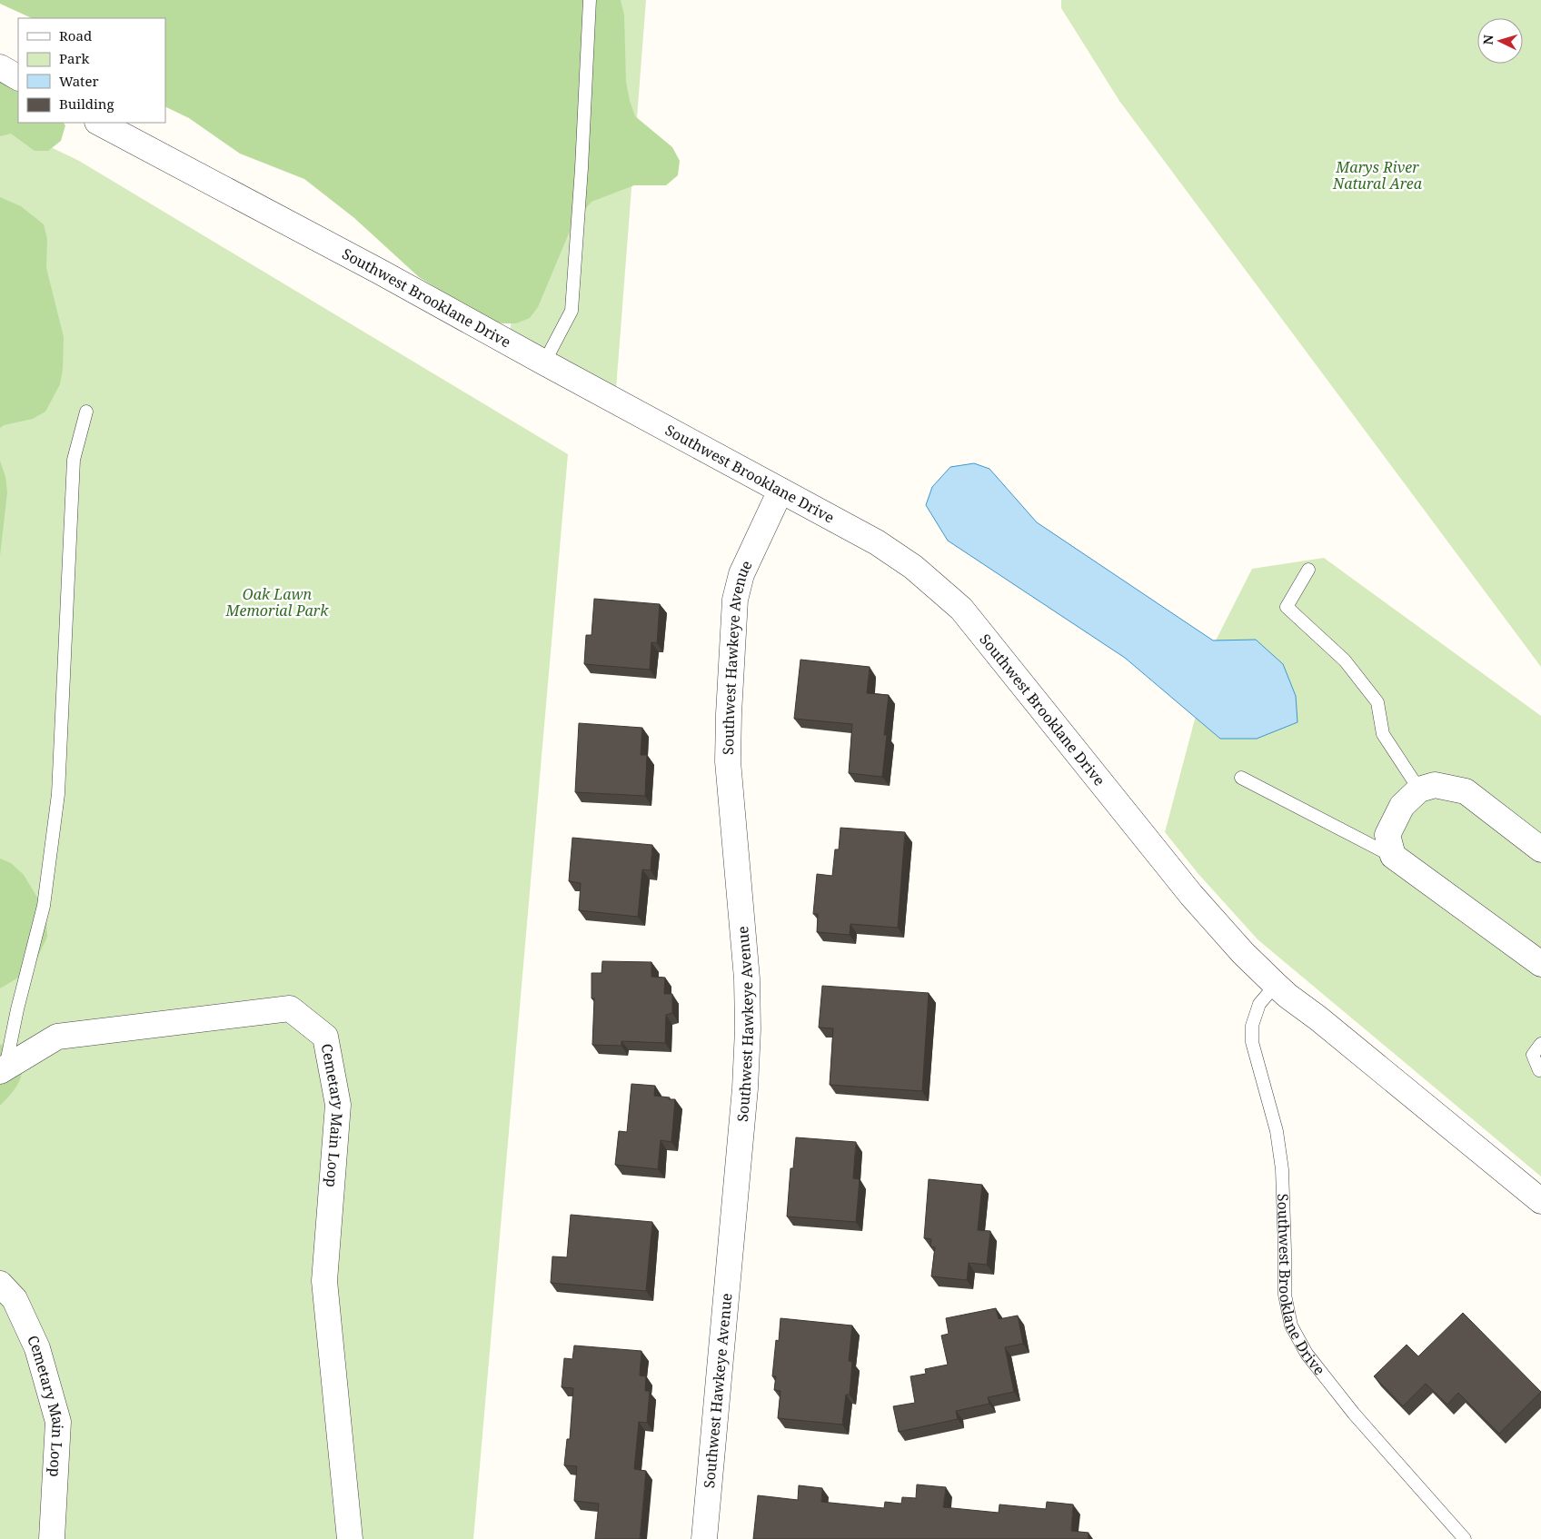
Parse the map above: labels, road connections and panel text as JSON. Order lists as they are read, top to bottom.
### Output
{
  "streets": {
    "street": ["Southwest Brooklane Drive", "Southwest Hawkeye Avenue", "Cemetary Main Loop"]
  },
  "crossings": [
    ["Southwest Brooklane Drive", "Southwest Hawkeye Avenue"]
  ],
  "parks": ["Marys River Natural Area", "Oak Lawn Memorial Park"],
  "legend": [
    "Road",
    "Park",
    "Water",
    "Building"
  ],
  "north": "left"
}
